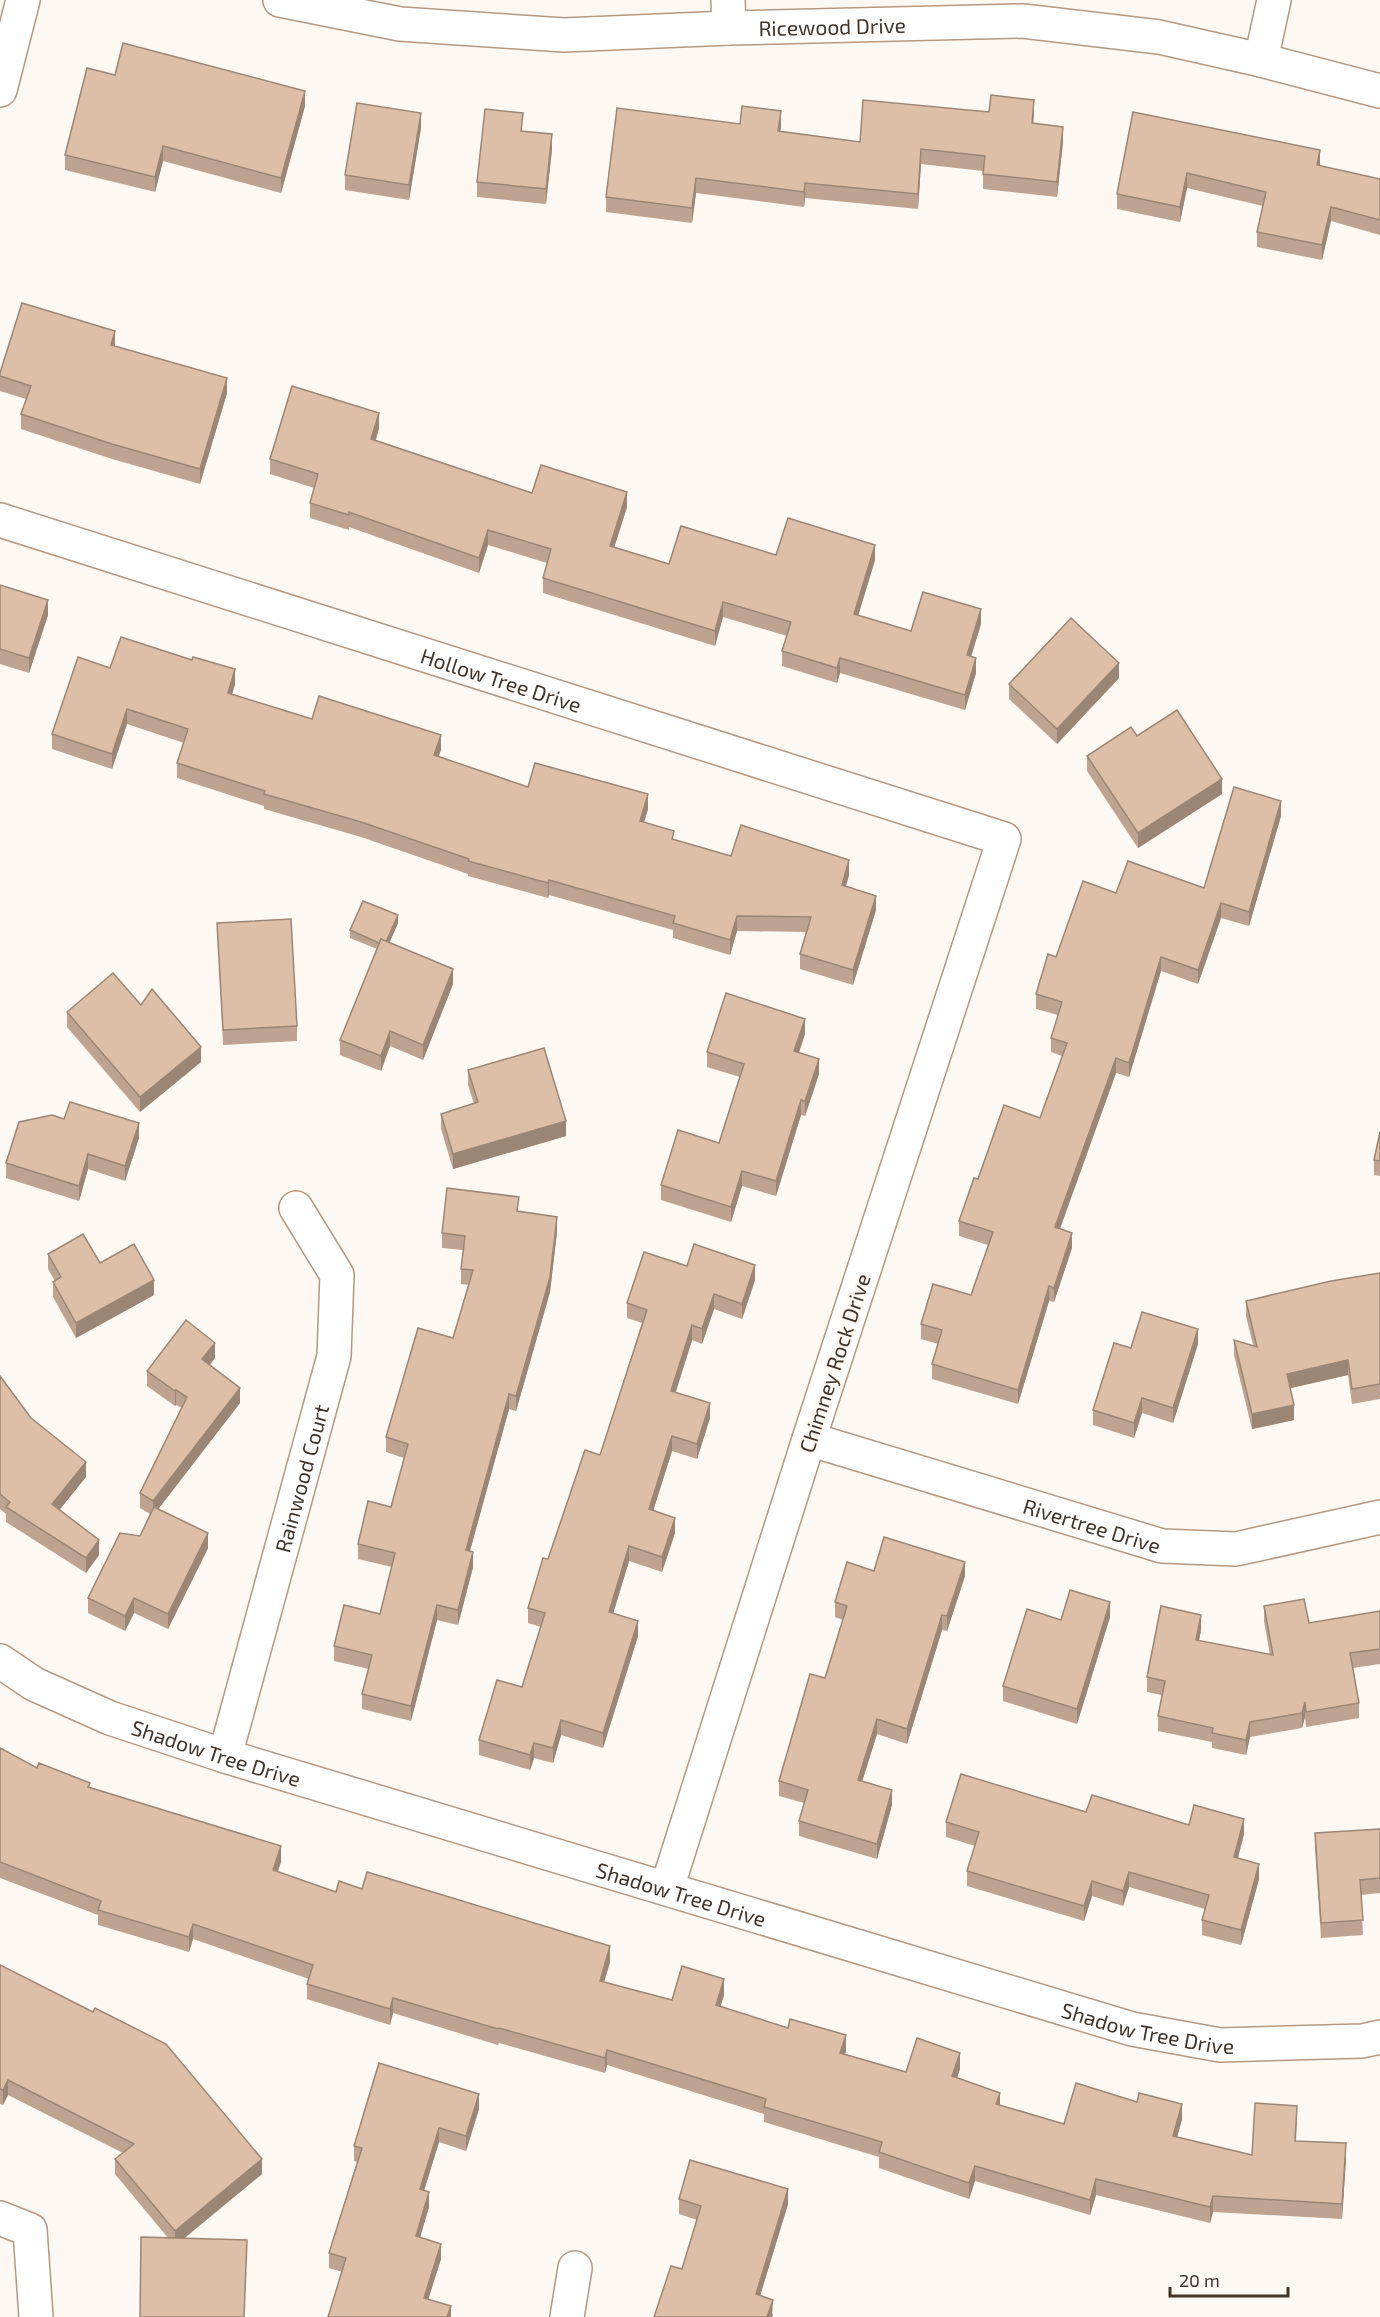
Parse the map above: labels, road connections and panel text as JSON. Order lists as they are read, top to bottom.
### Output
{
  "streets": {
    "street": [
      "Ricewood Drive",
      "Hollow Tree Drive",
      "Chimney Rock Drive",
      "Rainwood Court",
      "Rivertree Drive",
      "Shadow Tree Drive"
    ]
  },
  "crossings": [
    ["Hollow Tree Drive", "Chimney Rock Drive"],
    ["Chimney Rock Drive", "Rivertree Drive"],
    ["Chimney Rock Drive", "Shadow Tree Drive"],
    ["Rainwood Court", "Shadow Tree Drive"]
  ],
  "scale_bar": "20 m"
}
